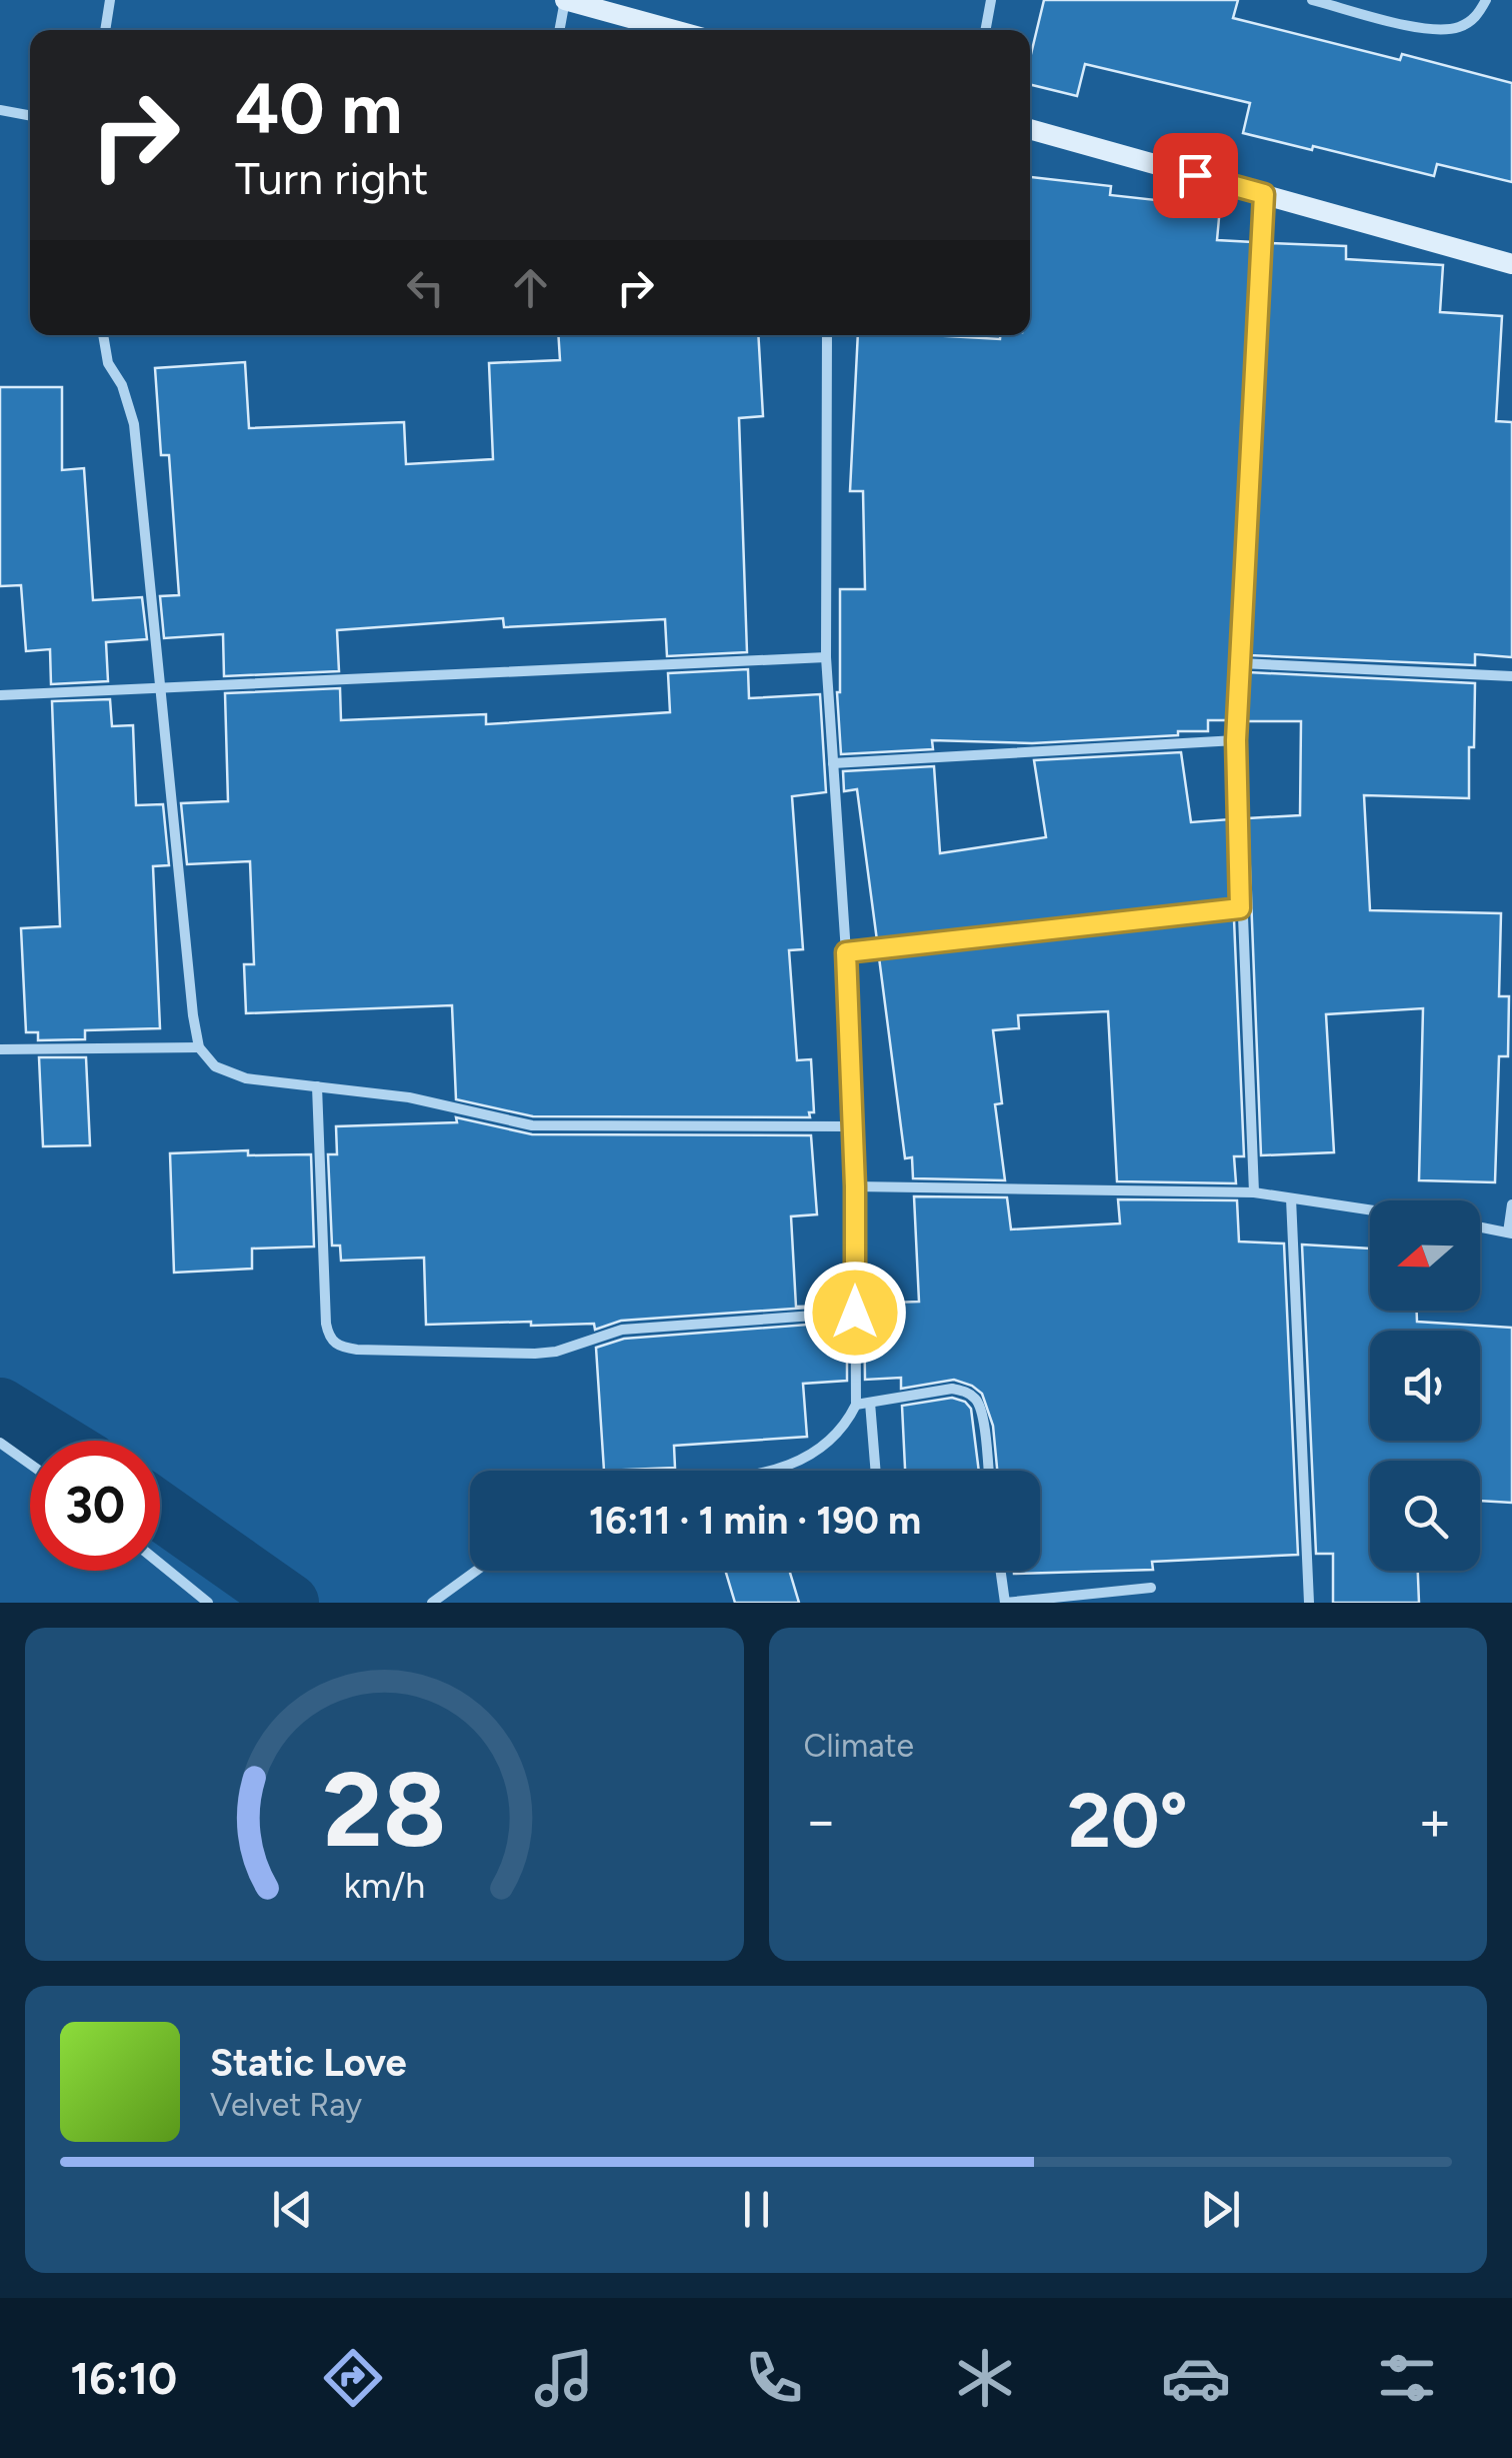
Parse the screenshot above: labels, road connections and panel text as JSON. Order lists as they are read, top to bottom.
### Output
{
  "north": "left",
  "page": {
    "turn": ["40 m", "Turn right"],
    "limit": "30",
    "trip": "16:11 · 1 min · 190 m",
    "tile": "Climate",
    "heat": ["−", "20°", "+"],
    "song": ["Static Love", "Velvet Ray"],
    "tabs": "16:10",
    "gauge": ["28", "km/h"]
  }
}
